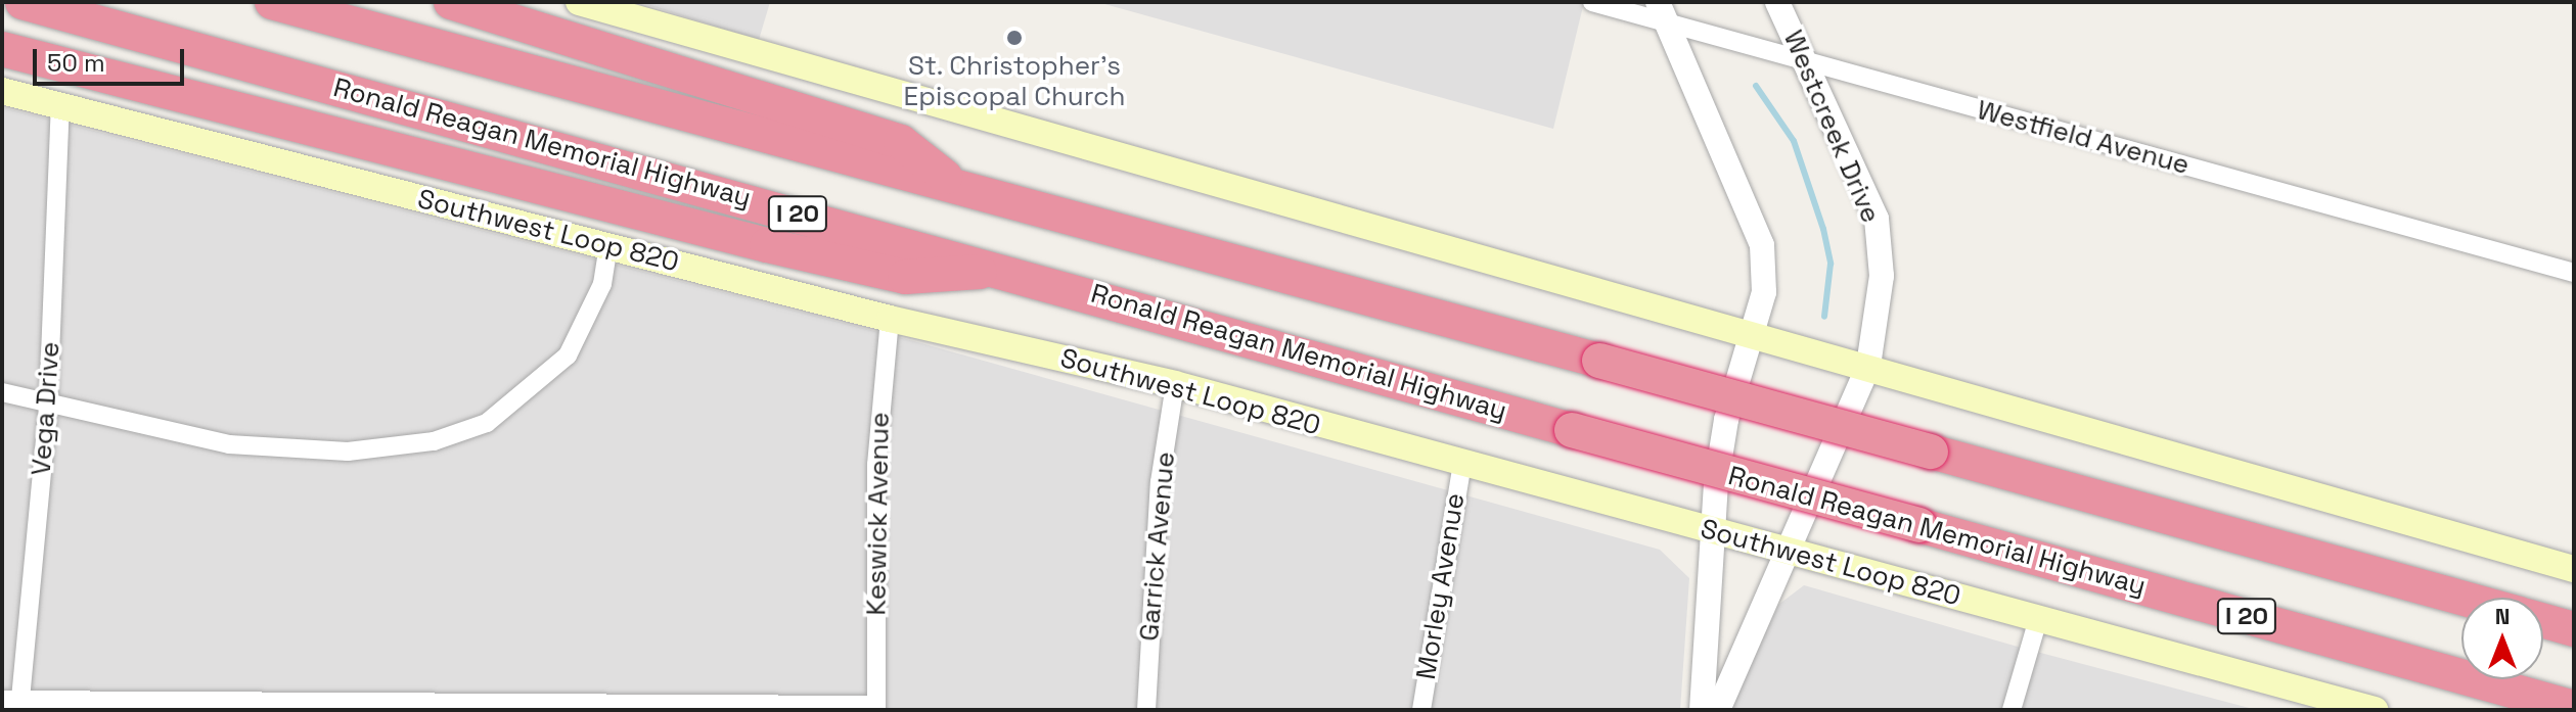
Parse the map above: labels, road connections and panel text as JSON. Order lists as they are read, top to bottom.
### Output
{
  "streets": {
    "highway": ["Ronald Reagan Memorial Highway", "I 20"],
    "main road": ["Southwest Loop 820"],
    "street": [
      "Westcreek Drive",
      "Westfield Avenue",
      "Vega Drive",
      "Keswick Avenue",
      "Garrick Avenue",
      "Morley Avenue"
    ]
  },
  "crossings": [
    ["Westcreek Drive", "Westfield Avenue"],
    ["Westcreek Drive", "Southwest Loop 820"],
    ["Southwest Loop 820", "Vega Drive"],
    ["Southwest Loop 820", "Keswick Avenue"],
    ["Southwest Loop 820", "Garrick Avenue"],
    ["Southwest Loop 820", "Morley Avenue"]
  ],
  "places": ["St. Christopher's Episcopal Church"],
  "scale_bar": "50 m",
  "north": "top"
}
